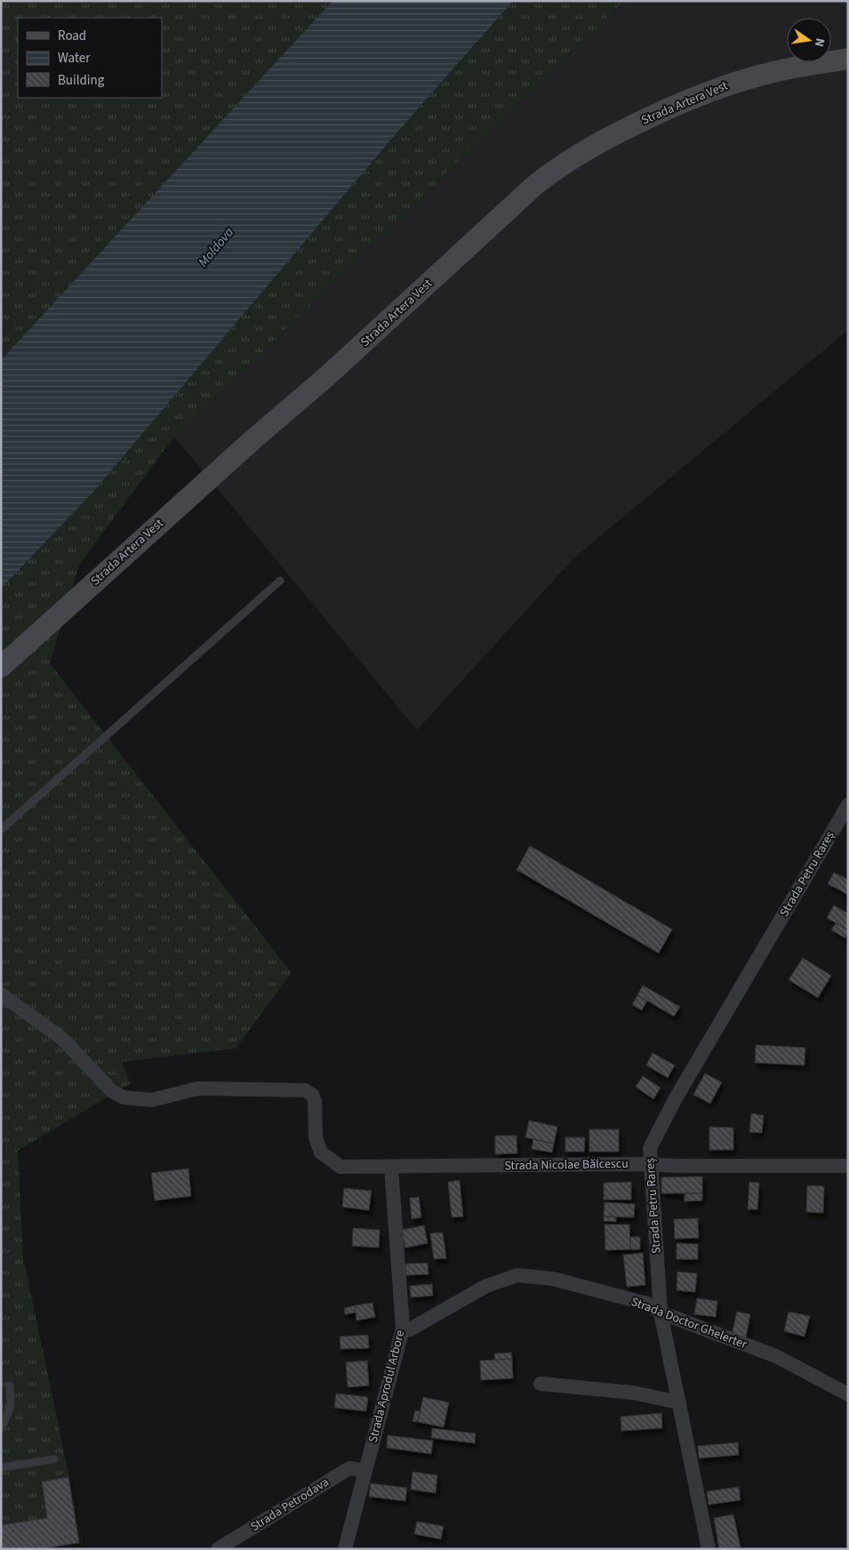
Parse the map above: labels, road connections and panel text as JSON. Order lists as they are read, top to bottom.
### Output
{
  "streets": {
    "main road": ["Strada Artera Vest"],
    "street": [
      "Strada Petru Rareș",
      "Strada Nicolae Bălcescu",
      "Strada Doctor Ghelerter",
      "Strada Aprodul Arbore",
      "Strada Petrodava"
    ]
  },
  "crossings": [
    ["Strada Petru Rareș", "Strada Nicolae Bălcescu"],
    ["Strada Petru Rareș", "Strada Doctor Ghelerter"],
    ["Strada Nicolae Bălcescu", "Strada Aprodul Arbore"],
    ["Strada Doctor Ghelerter", "Strada Aprodul Arbore"],
    ["Strada Aprodul Arbore", "Strada Petrodava"]
  ],
  "water": ["Moldova"],
  "legend": ["Road", "Water", "Building"],
  "north": "right"
}
